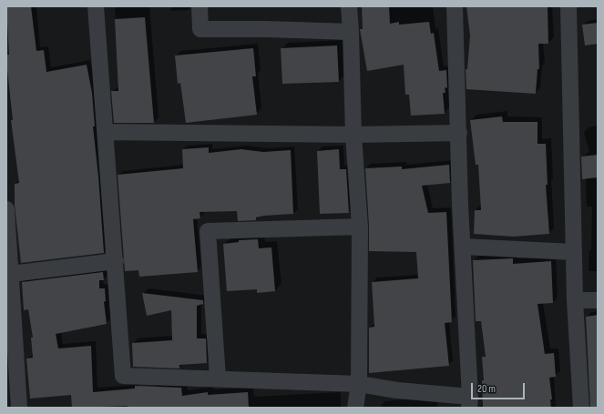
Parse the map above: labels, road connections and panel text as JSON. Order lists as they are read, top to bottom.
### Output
{
  "scale_bar": "20 m"
}
